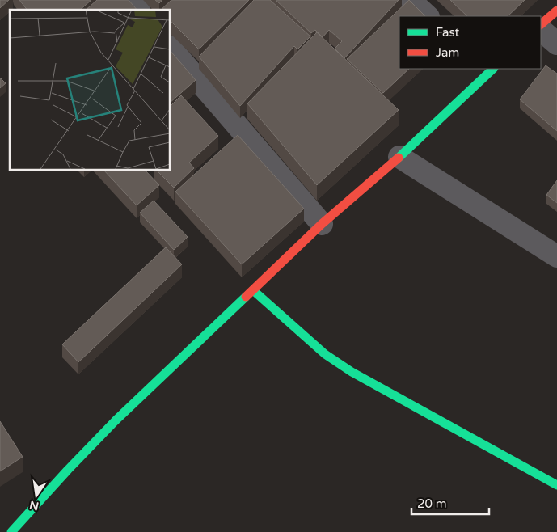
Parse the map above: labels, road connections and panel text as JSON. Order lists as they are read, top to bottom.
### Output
{
  "legend": ["Fast", "Jam"],
  "scale_bar": "20 m",
  "north": "bottom"
}
